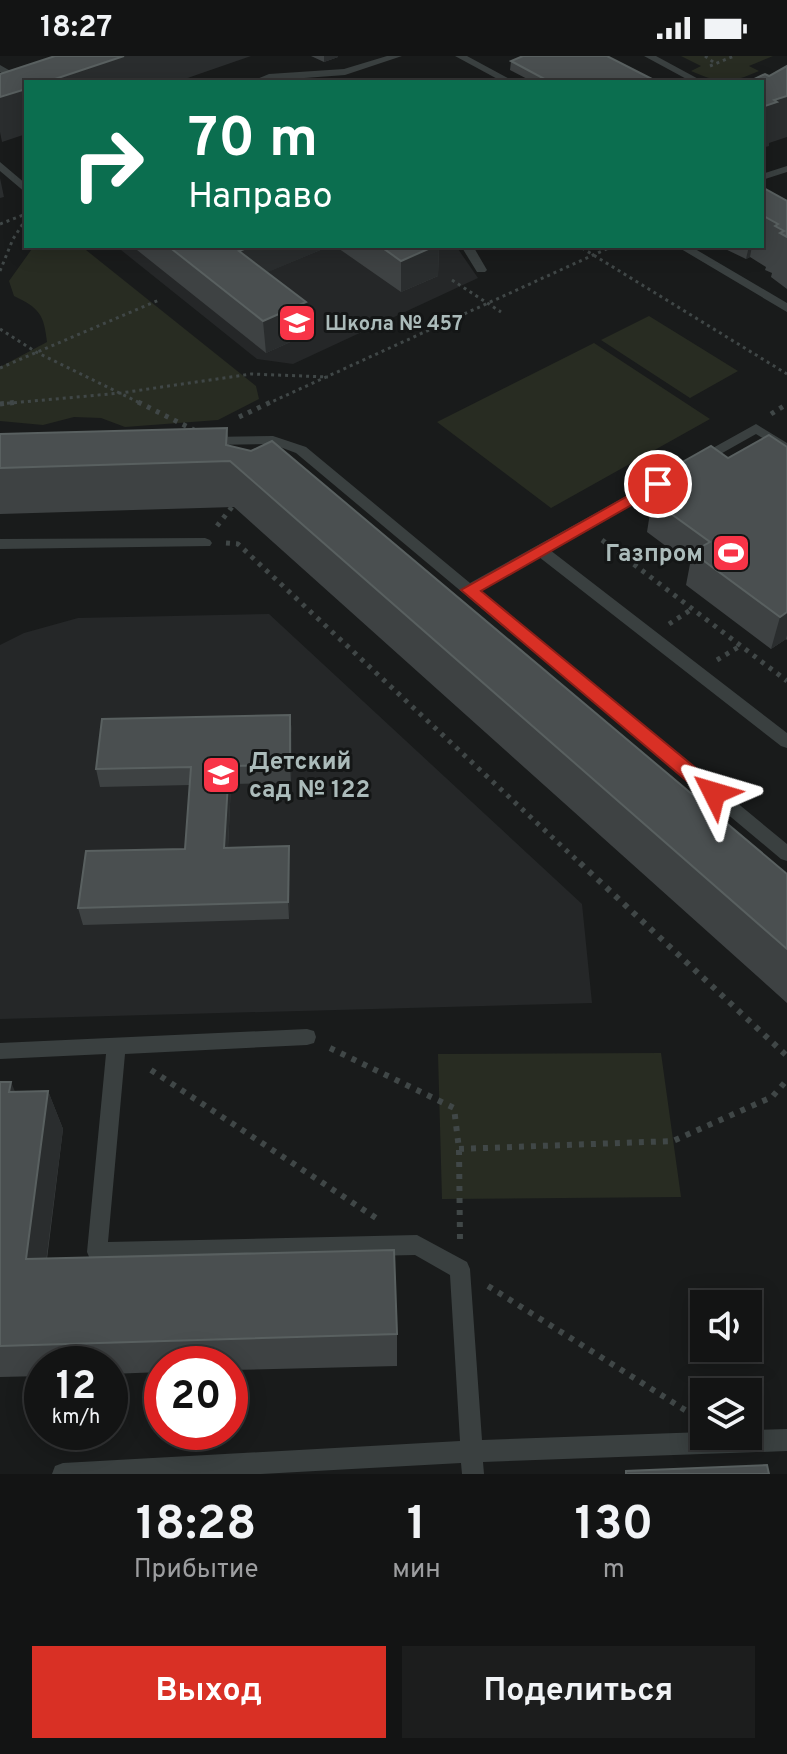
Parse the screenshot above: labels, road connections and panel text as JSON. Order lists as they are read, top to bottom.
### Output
{
  "places": {
    "school or university": ["Школа № 457", "Детский сад № 122"],
    "sports": ["Газпром"]
  },
  "page": {
    "status": "18:27",
    "turn": ["70 m", "Направо"],
    "speed": "12 km/h",
    "limit": "20",
    "eta": [
      "18:28",
      "Прибытие",
      "1",
      "мин",
      "130",
      "m"
    ],
    "buttons": ["Выход", "Поделиться"]
  }
}
